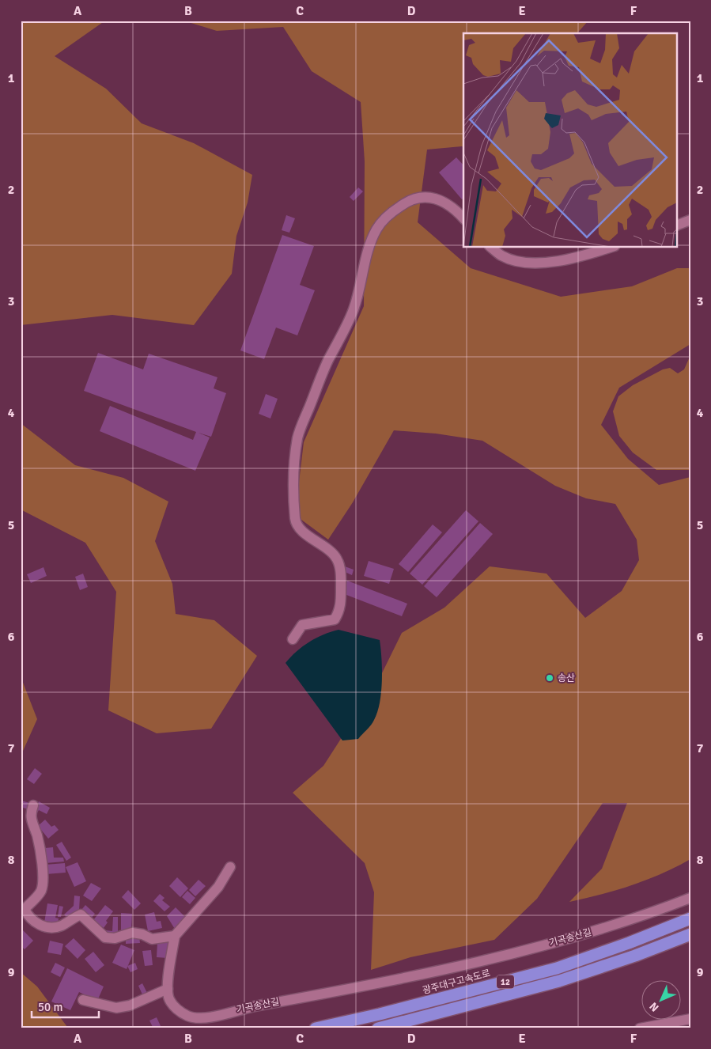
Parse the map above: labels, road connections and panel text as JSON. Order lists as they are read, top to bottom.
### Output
{
  "streets": {
    "highway": ["광주대구고속도로", "12"],
    "street": ["기곡송산길"]
  },
  "places": ["송산"],
  "scale_bar": "50 m",
  "north": "bottom left",
  "grid": {
    "columns": [
      "A",
      "B",
      "C",
      "D",
      "E",
      "F"
    ],
    "rows": [
      "1",
      "2",
      "3",
      "4",
      "5",
      "6",
      "7",
      "8",
      "9"
    ]
  }
}
